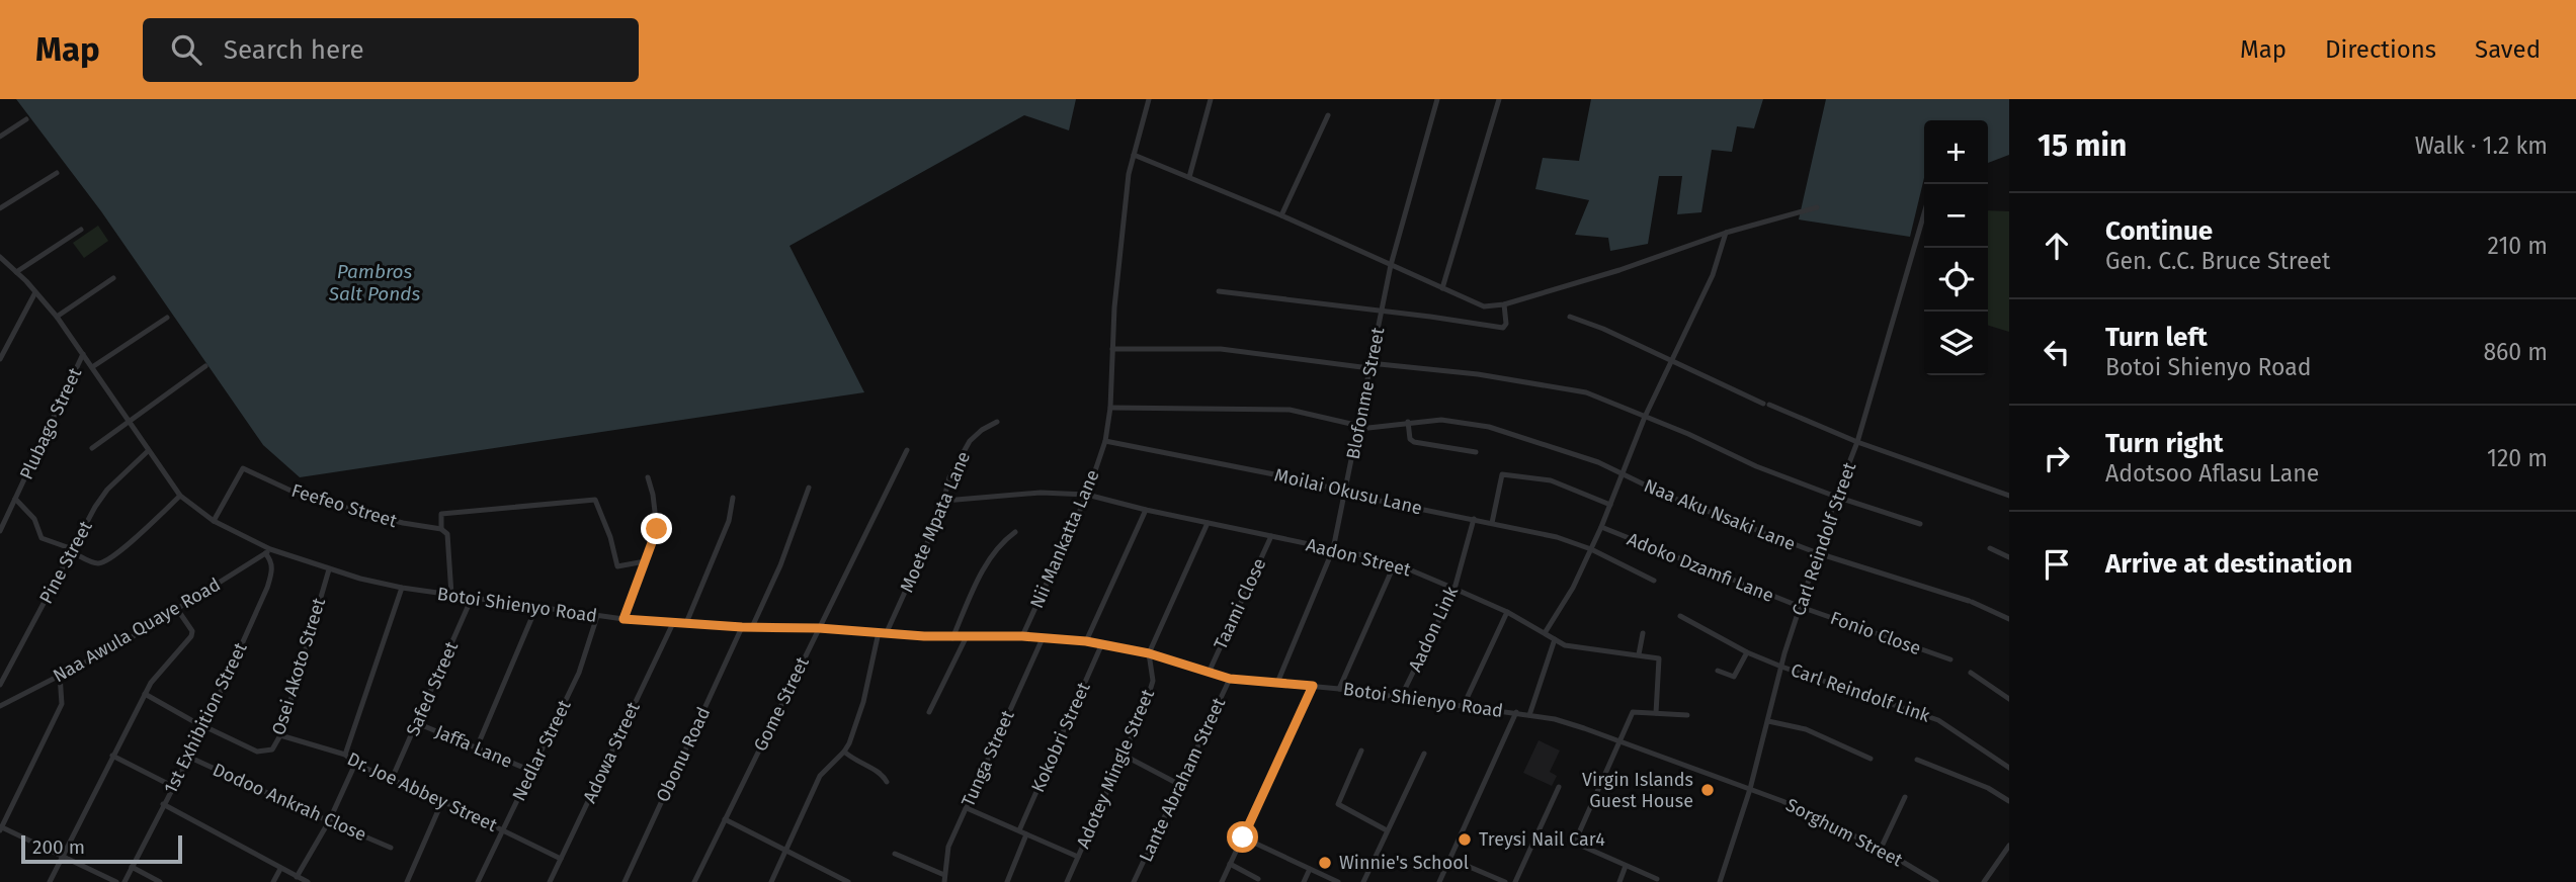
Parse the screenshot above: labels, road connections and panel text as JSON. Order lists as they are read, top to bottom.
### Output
{
  "streets": {
    "street": [
      "Blofonme Street",
      "Plubago Street",
      "Moilai Okusu Lane",
      "Feefeo Street",
      "Naa Aku Nsaki Lane",
      "Moete Mpata Lane",
      "Nii Mankatta Lane",
      "Carl Reindolf Street",
      "Aadon Street",
      "Pine Street",
      "Adoko Dzamfi Lane",
      "Taami Close",
      "Botoi Shienyo Road",
      "Aadon Link",
      "Naa Awula Quaye Road",
      "Fonio Close",
      "Osei Akoto Street",
      "Safed Street",
      "Carl Reindolf Link",
      "Gome Street",
      "1st Exhibition Street",
      "Kokobri Street",
      "Jaffa Lane",
      "Nedlar Street",
      "Adowa Street",
      "Obonu Road",
      "Tunga Street",
      "Adotey Mingle Street",
      "Lante Abraham Street",
      "Dr. Joe Abbey Street",
      "Dodoo Ankrah Close",
      "Sorghum Street"
    ]
  },
  "crossings": [
    ["Blofonme Street", "Moilai Okusu Lane"],
    ["Blofonme Street", "Naa Aku Nsaki Lane"],
    ["Blofonme Street", "Aadon Street"],
    ["Blofonme Street", "Botoi Shienyo Road"],
    ["Plubago Street", "Botoi Shienyo Road"],
    ["Moilai Okusu Lane", "Nii Mankatta Lane"],
    ["Moilai Okusu Lane", "Aadon Link"],
    ["Feefeo Street", "Botoi Shienyo Road"],
    ["Naa Aku Nsaki Lane", "Nii Mankatta Lane"],
    ["Naa Aku Nsaki Lane", "Carl Reindolf Street"],
    ["Moete Mpata Lane", "Aadon Street"],
    ["Moete Mpata Lane", "Botoi Shienyo Road"],
    ["Nii Mankatta Lane", "Aadon Street"],
    ["Nii Mankatta Lane", "Botoi Shienyo Road"],
    ["Carl Reindolf Street", "Adoko Dzamfi Lane"],
    ["Carl Reindolf Street", "Botoi Shienyo Road"],
    ["Carl Reindolf Street", "Fonio Close"],
    ["Carl Reindolf Street", "Carl Reindolf Link"],
    ["Carl Reindolf Street", "Sorghum Street"],
    ["Aadon Street", "Taami Close"],
    ["Aadon Street", "Aadon Link"],
    ["Pine Street", "Botoi Shienyo Road"],
    ["Adoko Dzamfi Lane", "Fonio Close"],
    ["Taami Close", "Botoi Shienyo Road"],
    ["Botoi Shienyo Road", "Aadon Link"],
    ["Botoi Shienyo Road", "Naa Awula Quaye Road"],
    ["Botoi Shienyo Road", "Osei Akoto Street"],
    ["Botoi Shienyo Road", "Safed Street"],
    ["Botoi Shienyo Road", "Gome Street"],
    ["Botoi Shienyo Road", "1st Exhibition Street"],
    ["Botoi Shienyo Road", "Kokobri Street"],
    ["Botoi Shienyo Road", "Nedlar Street"],
    ["Botoi Shienyo Road", "Adowa Street"],
    ["Botoi Shienyo Road", "Obonu Road"],
    ["Botoi Shienyo Road", "Tunga Street"],
    ["Botoi Shienyo Road", "Adotey Mingle Street"],
    ["Botoi Shienyo Road", "Lante Abraham Street"],
    ["Botoi Shienyo Road", "Sorghum Street"],
    ["Naa Awula Quaye Road", "1st Exhibition Street"],
    ["Osei Akoto Street", "1st Exhibition Street"],
    ["Osei Akoto Street", "Dr. Joe Abbey Street"],
    ["Safed Street", "Jaffa Lane"],
    ["Safed Street", "Dr. Joe Abbey Street"],
    ["1st Exhibition Street", "Dodoo Ankrah Close"],
    ["Jaffa Lane", "Nedlar Street"],
    ["Nedlar Street", "Dr. Joe Abbey Street"],
    ["Adowa Street", "Dr. Joe Abbey Street"]
  ],
  "water": ["Pambros Salt Ponds"],
  "places": ["Virgin Islands Guest House", "Treysi Nail Car4", "Winnie's School"],
  "scale_bar": "200 m",
  "page": {
    "header": "Map",
    "search": "Search here",
    "nav": ["Map", "Directions", "Saved"],
    "heading": ["15 min", "Walk · 1.2 km"],
    "map_buttons": ["+", "−"],
    "list": [
      ["Continue", "Gen. C.C. Bruce Street", "210 m"],
      ["Turn left", "Botoi Shienyo Road", "860 m"],
      ["Turn right", "Adotsoo Aflasu Lane", "120 m"],
      "Arrive at destination"
    ],
    "scale": "200 m"
  }
}
